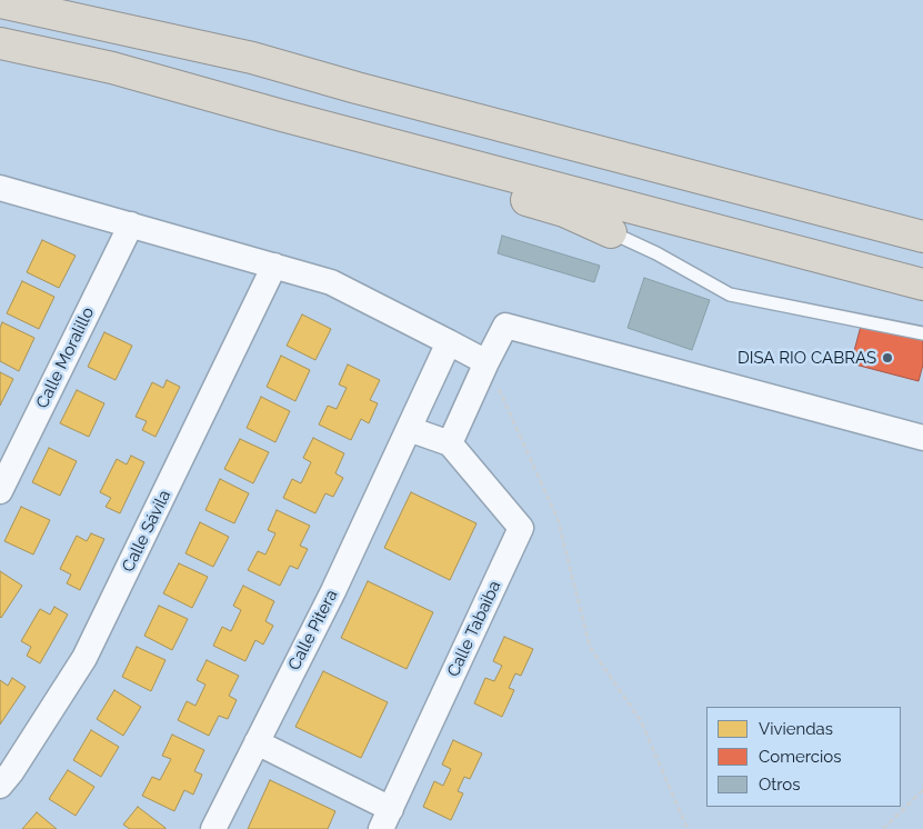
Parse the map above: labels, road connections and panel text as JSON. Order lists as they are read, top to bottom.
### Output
{
  "streets": {
    "street": [
      "Calle Moralillo",
      "Calle Sávila",
      "Calle Tabaiba",
      "Calle Pitera"
    ]
  },
  "places": ["DISA RIO CABRAS"],
  "legend": ["Viviendas", "Comercios", "Otros"]
}
